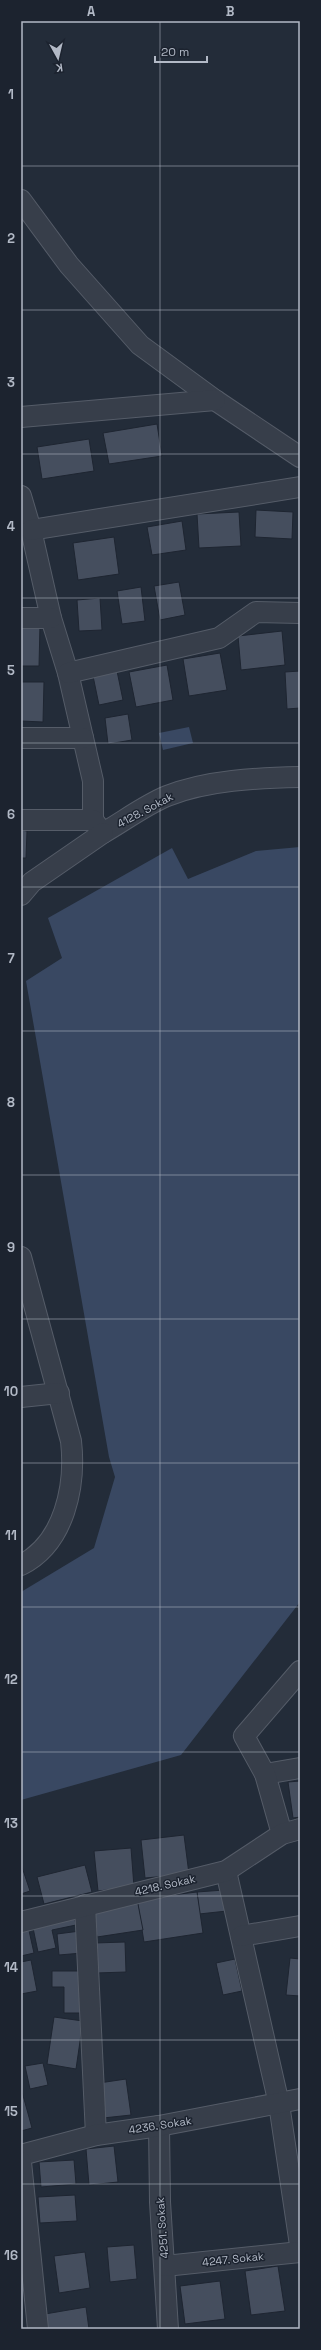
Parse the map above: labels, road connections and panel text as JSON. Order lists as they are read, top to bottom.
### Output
{
  "streets": {
    "street": [
      "4128. Sokak",
      "4218. Sokak",
      "4236. Sokak",
      "4251. Sokak",
      "4247. Sokak"
    ]
  },
  "crossings": [
    ["4236. Sokak", "4251. Sokak"],
    ["4251. Sokak", "4247. Sokak"]
  ],
  "scale_bar": "20 m",
  "north": "bottom",
  "grid": {
    "columns": ["A", "B"],
    "rows": [
      "1",
      "2",
      "3",
      "4",
      "5",
      "6",
      "7",
      "8",
      "9",
      "10",
      "11",
      "12",
      "13",
      "14",
      "15",
      "16"
    ]
  }
}
